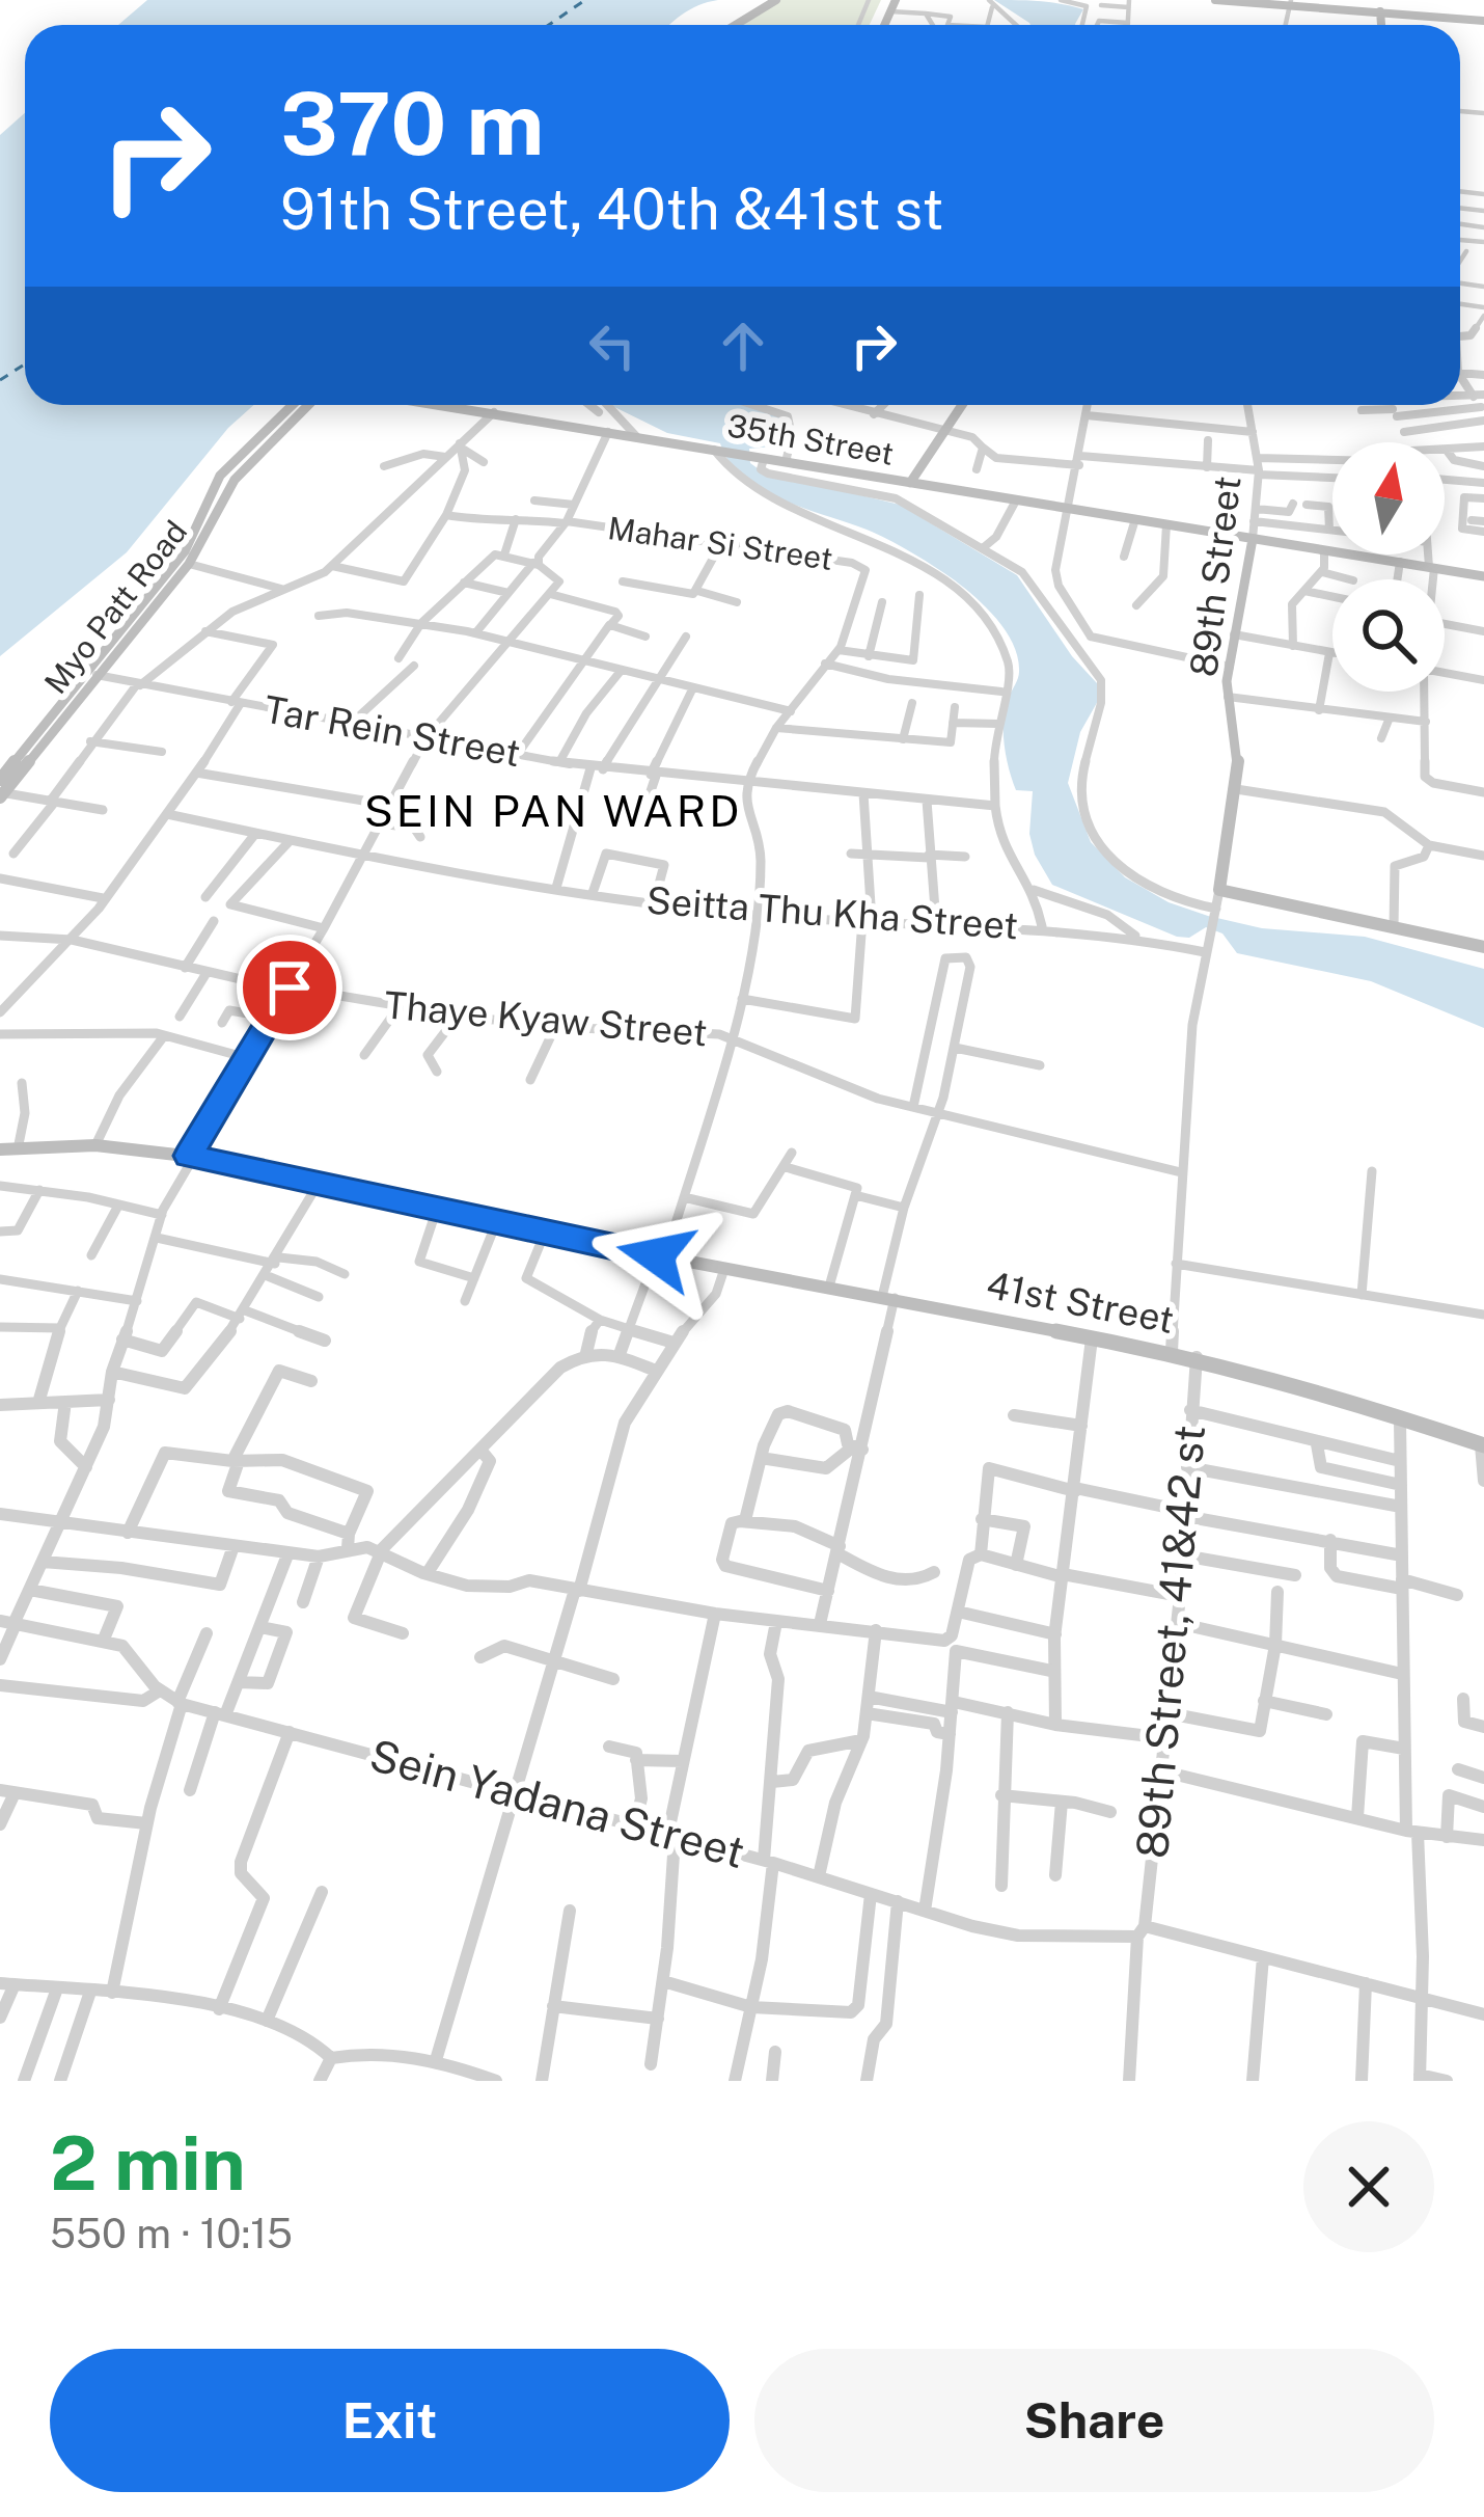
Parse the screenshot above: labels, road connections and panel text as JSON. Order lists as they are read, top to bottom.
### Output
{
  "streets": {
    "main road": [
      "35th Street",
      "89th Street",
      "Myo Patt Road",
      "41st Street"
    ],
    "street": [
      "Mahar Si Street",
      "Tar Rein Street",
      "Seitta Thu Kha Street",
      "Thaye Kyaw Street",
      "89th Street, 41&42 st",
      "Sein Yadana Street"
    ]
  },
  "crossings": [
    ["35th Street", "89th Street"],
    ["89th Street", "Seitta Thu Kha Street"],
    ["89th Street", "Thaye Kyaw Street"],
    ["89th Street", "41st Street"],
    ["Myo Patt Road", "Tar Rein Street"],
    ["41st Street", "89th Street, 41&42 st"],
    ["89th Street, 41&42 st", "Sein Yadana Street"]
  ],
  "districts": ["SEIN PAN WARD"],
  "north": "top",
  "page": {
    "turn": ["370 m", "91th Street, 40th &41st st"],
    "heading": ["2 min", "550 m · 10:15"],
    "buttons": ["Exit", "Share"]
  }
}
